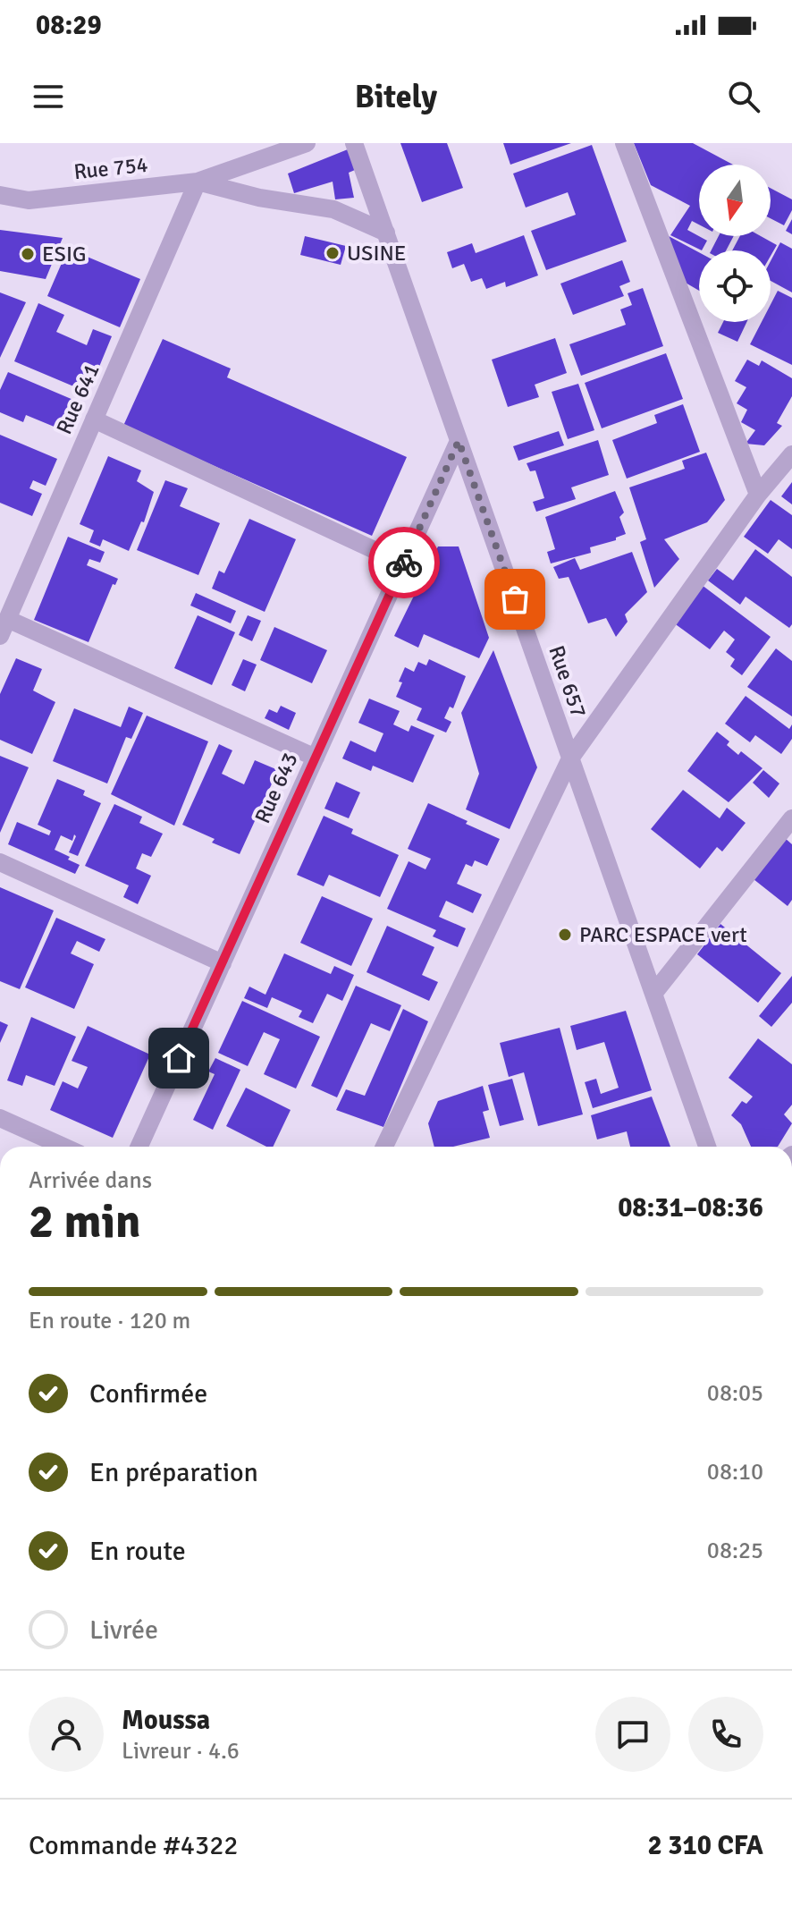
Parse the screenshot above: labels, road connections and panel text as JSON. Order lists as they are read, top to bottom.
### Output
{
  "streets": {
    "street": [
      "Rue 754",
      "Rue 641",
      "Rue 657",
      "Rue 643"
    ]
  },
  "crossings": [
    ["Rue 754", "Rue 641"],
    ["Rue 657", "Rue 643"]
  ],
  "places": ["USINE", "ESIG", "PARC ESPACE vert"],
  "north": "bottom",
  "page": {
    "status": "08:29",
    "header": "Bitely",
    "heading": ["2 min", "Arrivée dans", "08:31–08:36"],
    "panel": [
      "Moussa",
      "Livreur · 4.6",
      "Commande #4322",
      "2 310 CFA"
    ],
    "bar": "En route · 120 m",
    "list": [
      ["Confirmée", "08:05"],
      ["En préparation", "08:10"],
      ["En route", "08:25"],
      "Livrée"
    ]
  }
}
